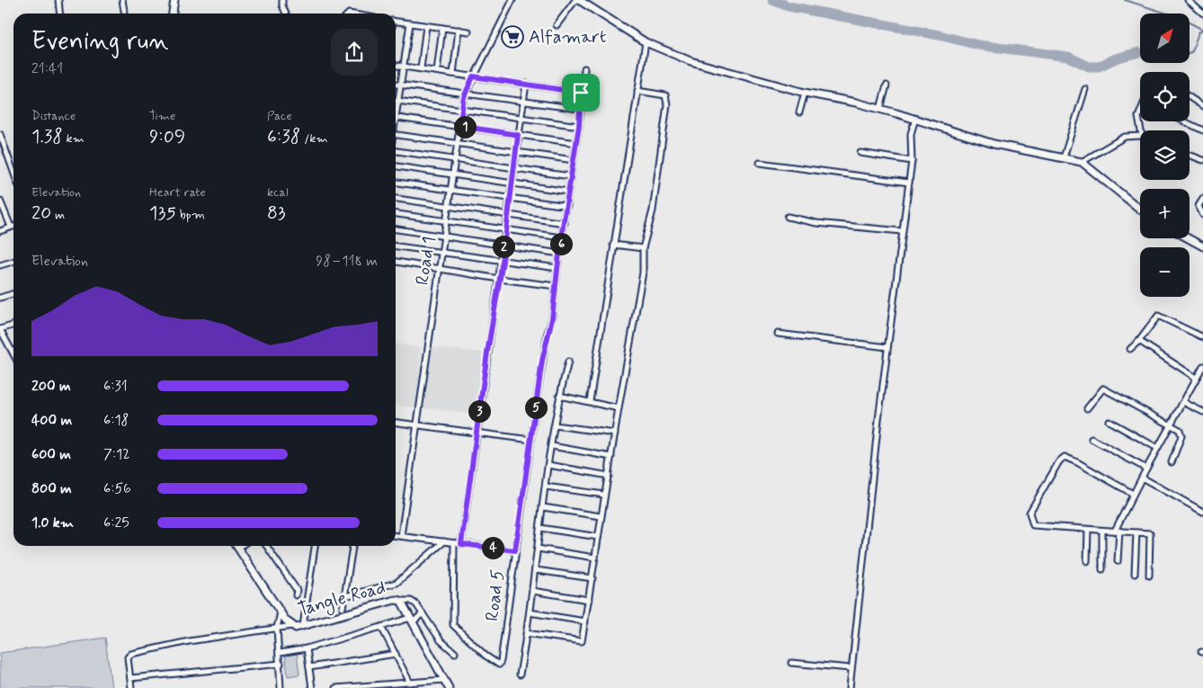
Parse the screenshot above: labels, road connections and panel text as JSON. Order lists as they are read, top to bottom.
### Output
{
  "streets": {
    "street": ["Road 1", "Road 5", "Tangle Road"]
  },
  "places": {
    "supermarket": ["Alfamart"]
  },
  "north": "top right",
  "page": {
    "map_buttons": ["+", "−"],
    "heading": ["Evening run", "21:41"],
    "stats": [
      ["Distance", "1.38 km"],
      ["Time", "9:09"],
      ["Pace", "6:38 /km"],
      ["Elevation", "20 m"],
      ["Heart rate", "135 bpm"],
      ["kcal", "83"]
    ],
    "pins": [
      "1",
      "6",
      "2",
      "5",
      "3",
      "4"
    ],
    "chart": ["Elevation", "98–118 m"],
    "list": [
      {
        "name": "200 m",
        "note": "6:31"
      },
      {
        "name": "400 m",
        "note": "6:18"
      },
      {
        "name": "600 m",
        "note": "7:12"
      },
      {
        "name": "800 m",
        "note": "6:56"
      },
      {
        "name": "1.0 km",
        "note": "6:25"
      }
    ]
  }
}
